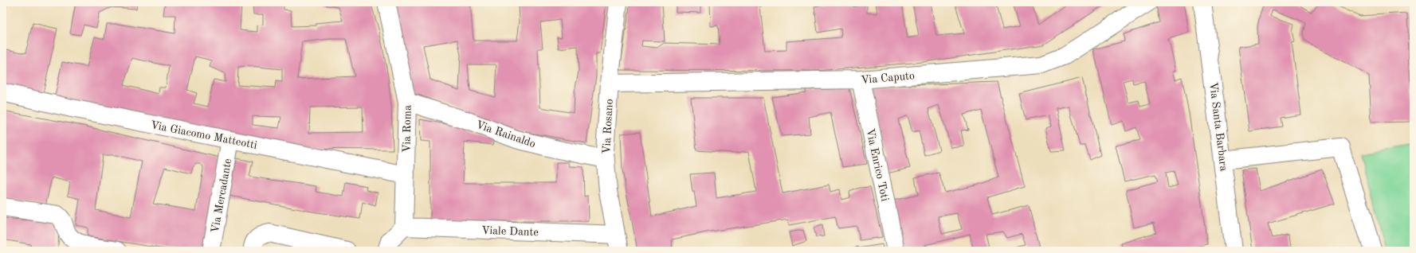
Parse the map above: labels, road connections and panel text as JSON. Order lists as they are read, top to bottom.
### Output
{
  "streets": {
    "street": [
      "Via Caputo",
      "Via Rosano",
      "Via Santa Barbara",
      "Via Roma",
      "Via Rainaldo",
      "Via Giacomo Matteotti",
      "Via Enrico Toti",
      "Via Mercadante",
      "Viale Dante"
    ]
  },
  "crossings": [
    ["Via Caputo", "Via Rosano"],
    ["Via Caputo", "Via Enrico Toti"],
    ["Via Rosano", "Via Rainaldo"],
    ["Via Rosano", "Viale Dante"],
    ["Via Roma", "Via Rainaldo"],
    ["Via Roma", "Via Giacomo Matteotti"],
    ["Via Roma", "Viale Dante"],
    ["Via Giacomo Matteotti", "Via Mercadante"]
  ]
}
